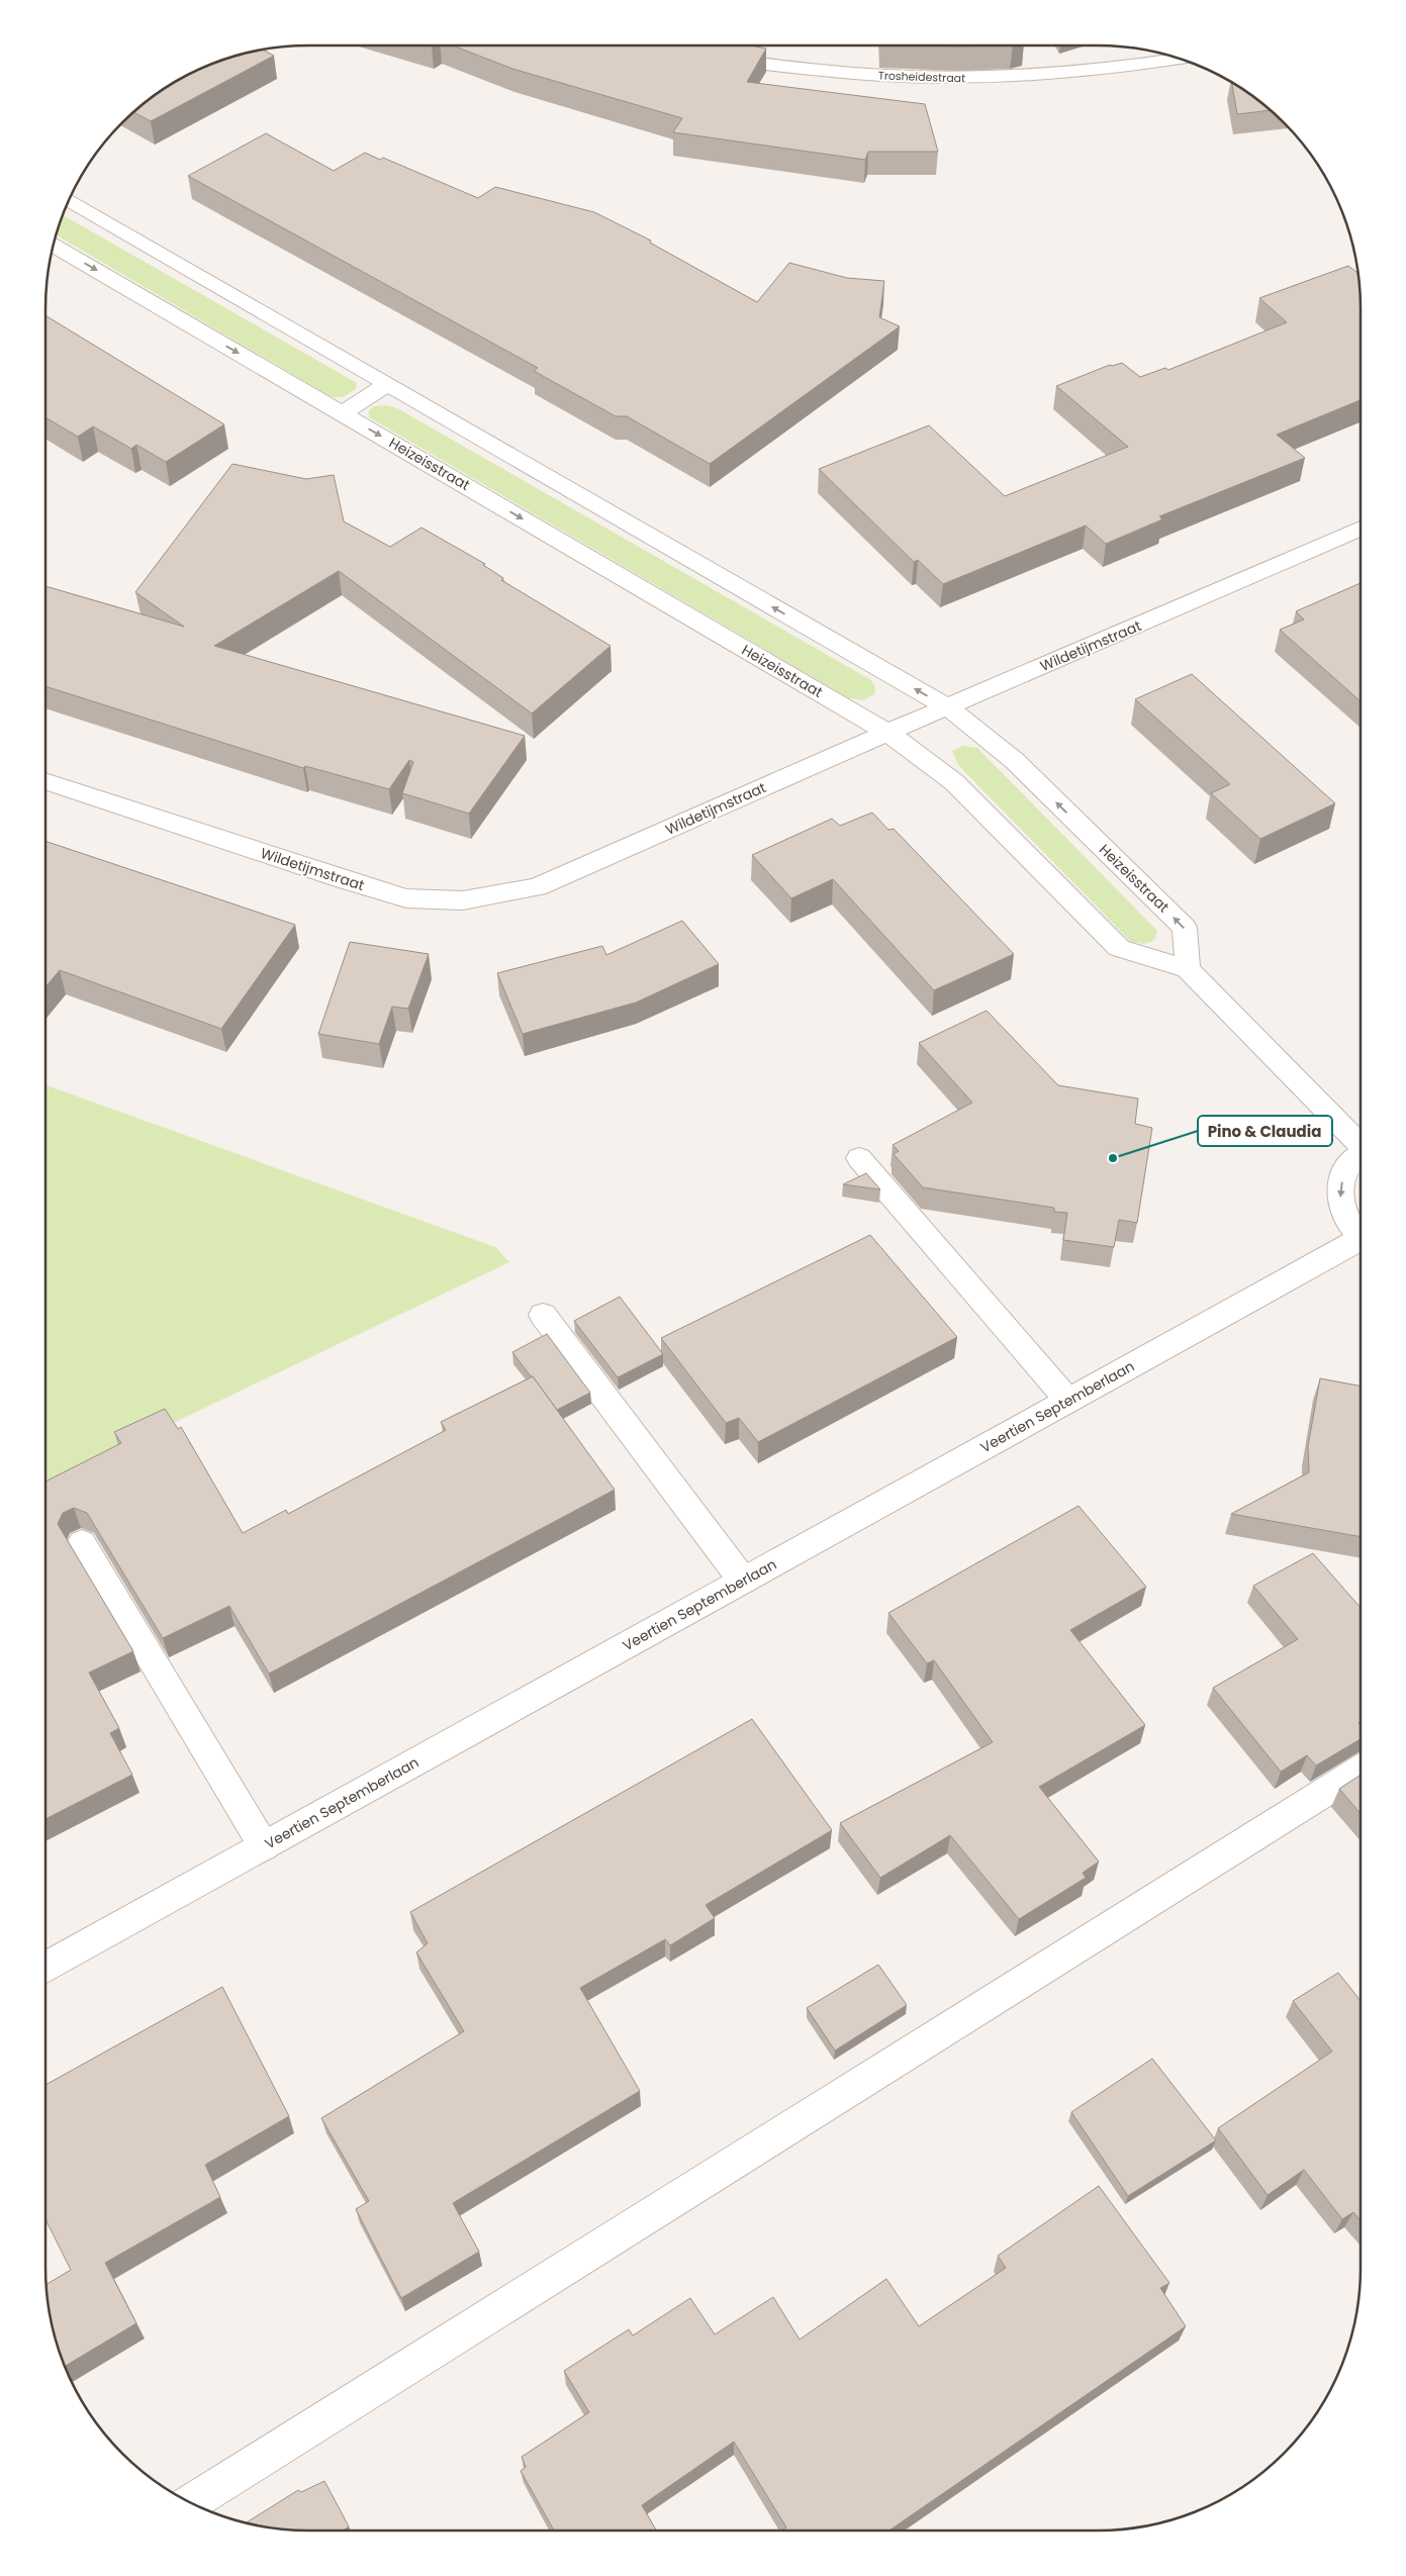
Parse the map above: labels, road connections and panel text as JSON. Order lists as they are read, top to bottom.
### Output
{
  "streets": {
    "street": [
      "Trosheidestraat",
      "Heizeisstraat",
      "Wildetijmstraat",
      "Veertien Septemberlaan"
    ]
  },
  "crossings": [
    ["Heizeisstraat", "Wildetijmstraat"]
  ],
  "places": ["Pino & Claudia"]
}
